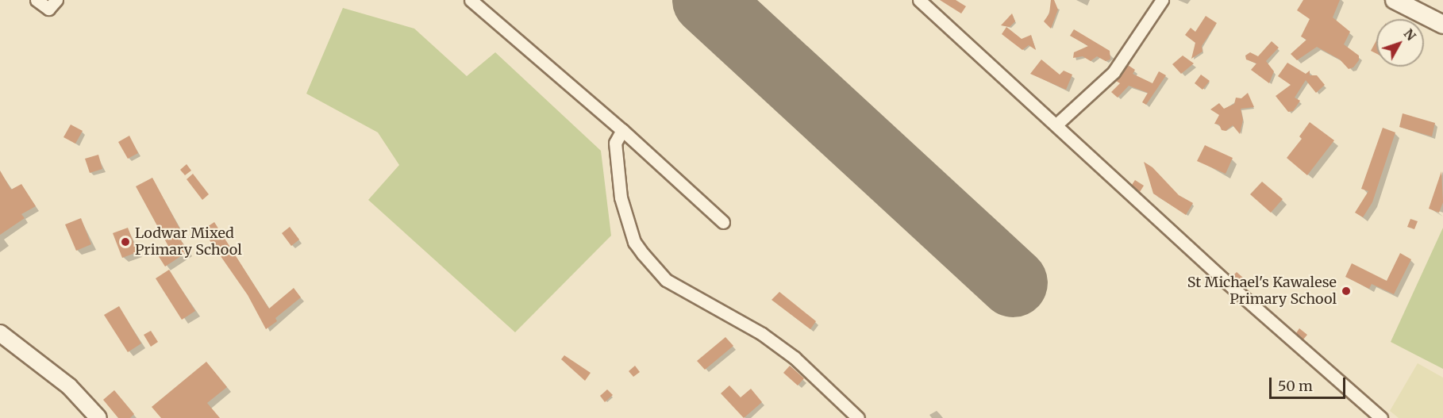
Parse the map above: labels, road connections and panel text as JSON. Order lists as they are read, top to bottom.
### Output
{
  "places": ["Lodwar Mixed Primary School", "St Michael's Kawalese Primary School"],
  "scale_bar": "50 m",
  "north": "top right"
}
